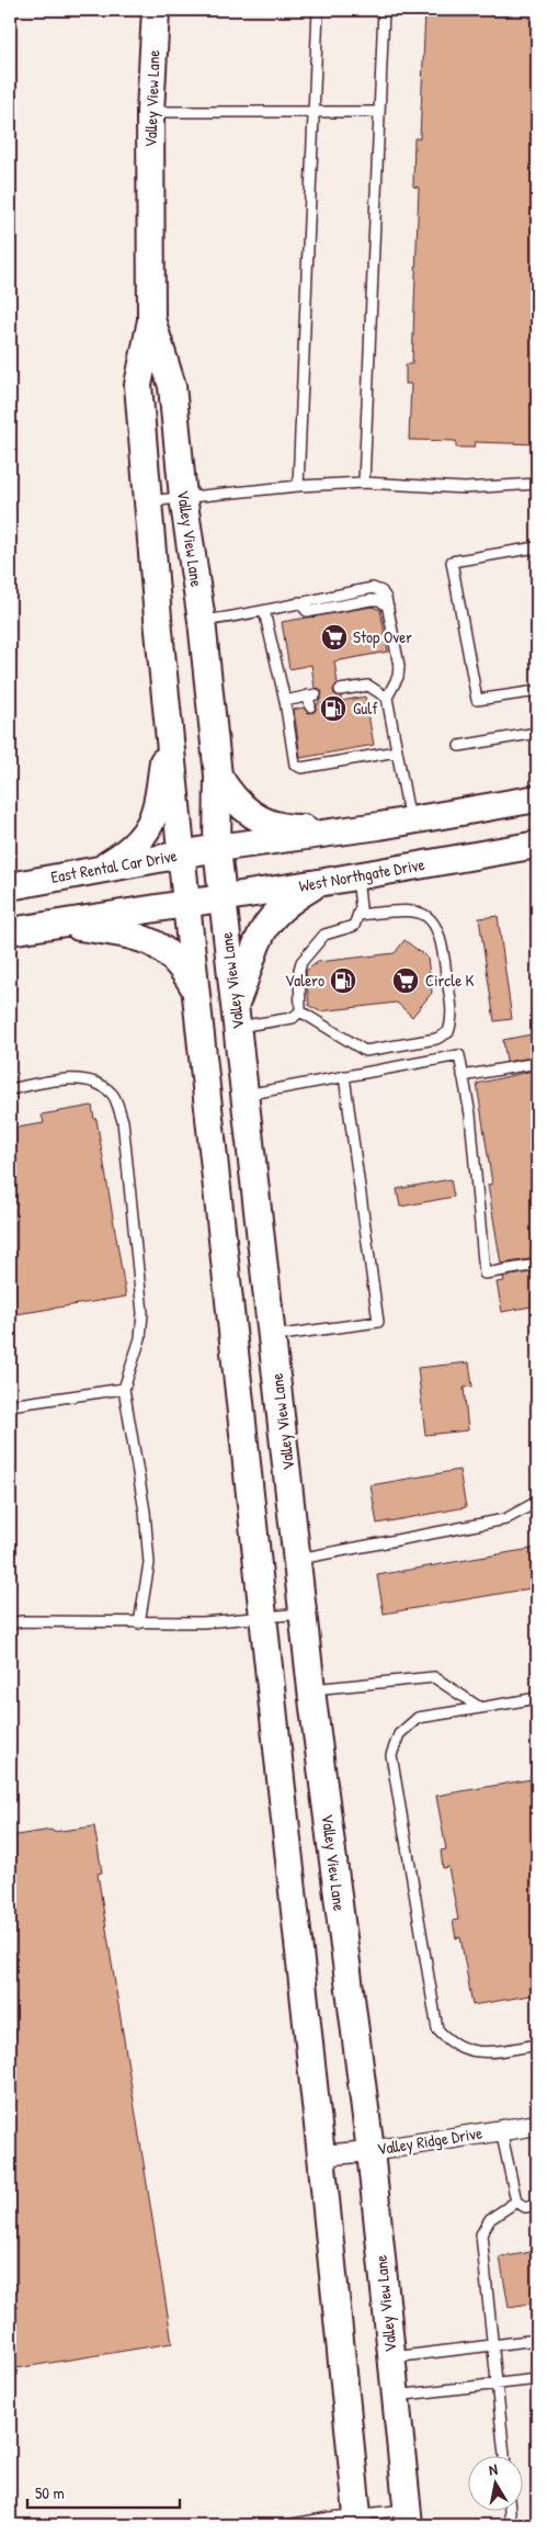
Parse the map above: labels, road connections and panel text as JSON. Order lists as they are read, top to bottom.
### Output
{
  "streets": {
    "main road": ["Valley View Lane", "East Rental Car Drive", "West Northgate Drive"],
    "street": ["Valley Ridge Drive"]
  },
  "crossings": [
    ["Valley View Lane", "East Rental Car Drive"],
    ["Valley View Lane", "West Northgate Drive"],
    ["Valley View Lane", "Valley Ridge Drive"]
  ],
  "places": {
    "supermarket": ["Stop Over", "Circle K"],
    "fuel station": ["Gulf", "Valero"]
  },
  "scale_bar": "50 m",
  "north": "top"
}
